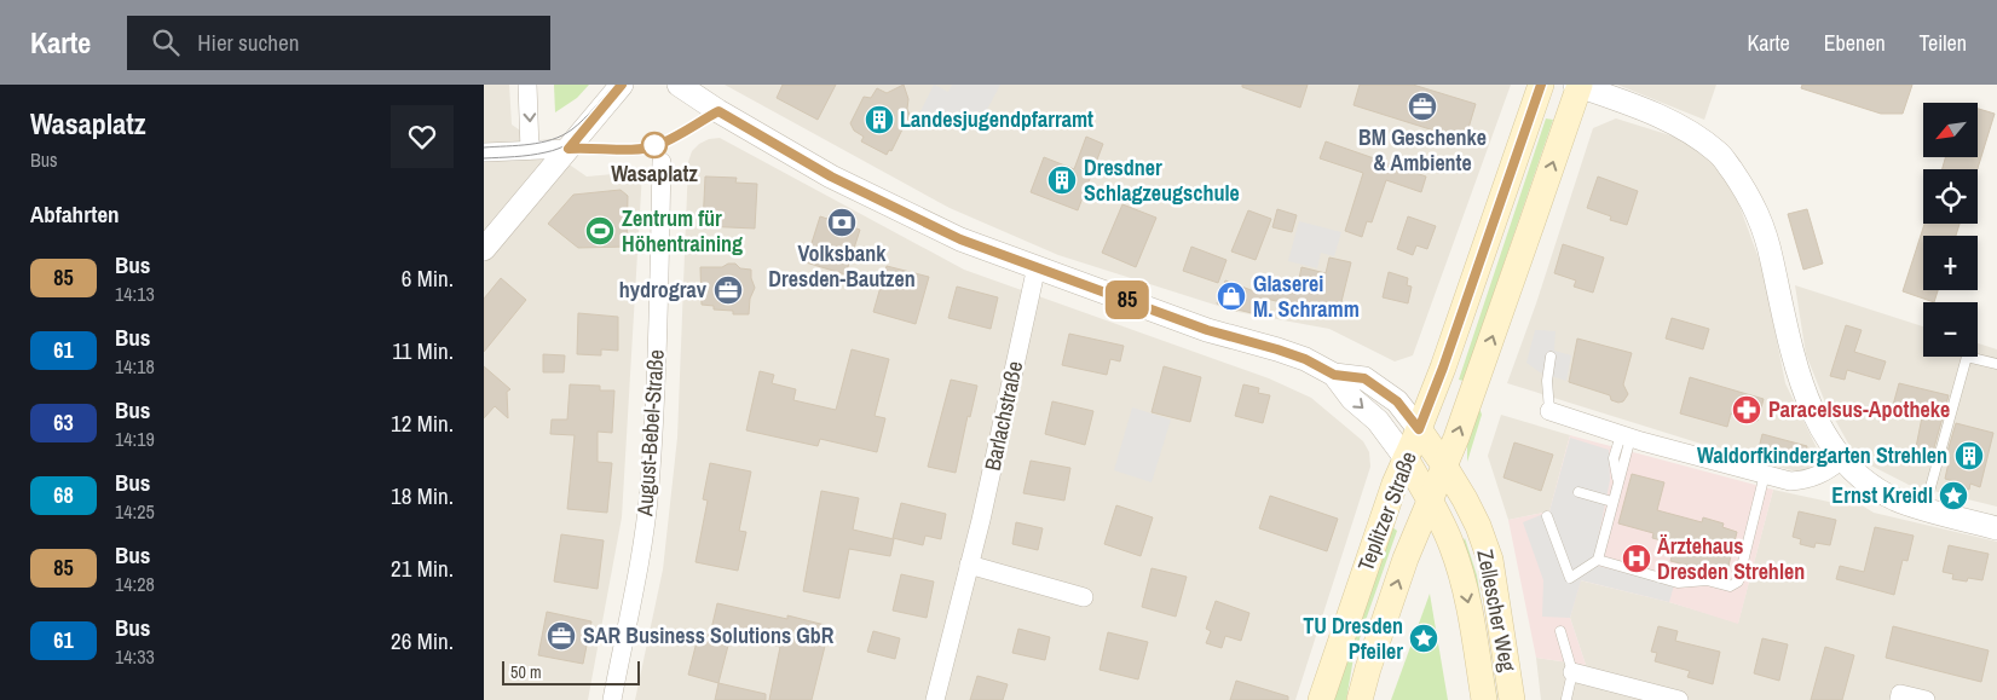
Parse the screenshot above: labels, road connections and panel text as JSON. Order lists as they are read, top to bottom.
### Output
{
  "streets": {
    "main road": ["Teplitzer Straße", "Zellescher Weg"],
    "street": ["Barlachstraße", "August-Bebel-Straße"]
  },
  "crossings": [
    ["Teplitzer Straße", "Zellescher Weg"]
  ],
  "places": {
    "office": ["BM Geschenke & Ambiente", "hydrograv", "SAR Business Solutions GbR"],
    "building": ["Landesjugendpfarramt", "Dresdner Schlagzeugschule", "Waldorfkindergarten Strehlen"],
    "other": ["Wasaplatz"],
    "bank": ["Volksbank Dresden-Bautzen"],
    "sports": ["Zentrum für Höhentraining"],
    "shop": ["Glaserei M. Schramm"],
    "pharmacy": ["Paracelsus-Apotheke"],
    "place": ["Ernst Kreidl", "TU Dresden Pfeiler"],
    "hospital": ["Ärztehaus Dresden Strehlen"]
  },
  "lines": ["bus line 85"],
  "scale_bar": "50 m",
  "north": "bottom left",
  "page": {
    "header": "Karte",
    "search": "Hier suchen",
    "nav": ["Karte", "Ebenen", "Teilen"],
    "heading": [
      ["Wasaplatz", "Bus"],
      "Abfahrten"
    ],
    "on_map": "85",
    "map_buttons": ["+", "−"],
    "list": [
      {
        "mark": "85",
        "name": "Bus",
        "note": "14:13",
        "value": "6 Min."
      },
      {
        "mark": "61",
        "name": "Bus",
        "note": "14:18",
        "value": "11 Min."
      },
      {
        "mark": "63",
        "name": "Bus",
        "note": "14:19",
        "value": "12 Min."
      },
      {
        "mark": "68",
        "name": "Bus",
        "note": "14:25",
        "value": "18 Min."
      },
      {
        "mark": "85",
        "name": "Bus",
        "note": "14:28",
        "value": "21 Min."
      },
      {
        "mark": "61",
        "name": "Bus",
        "note": "14:33",
        "value": "26 Min."
      }
    ],
    "scale": "50 m"
  }
}
